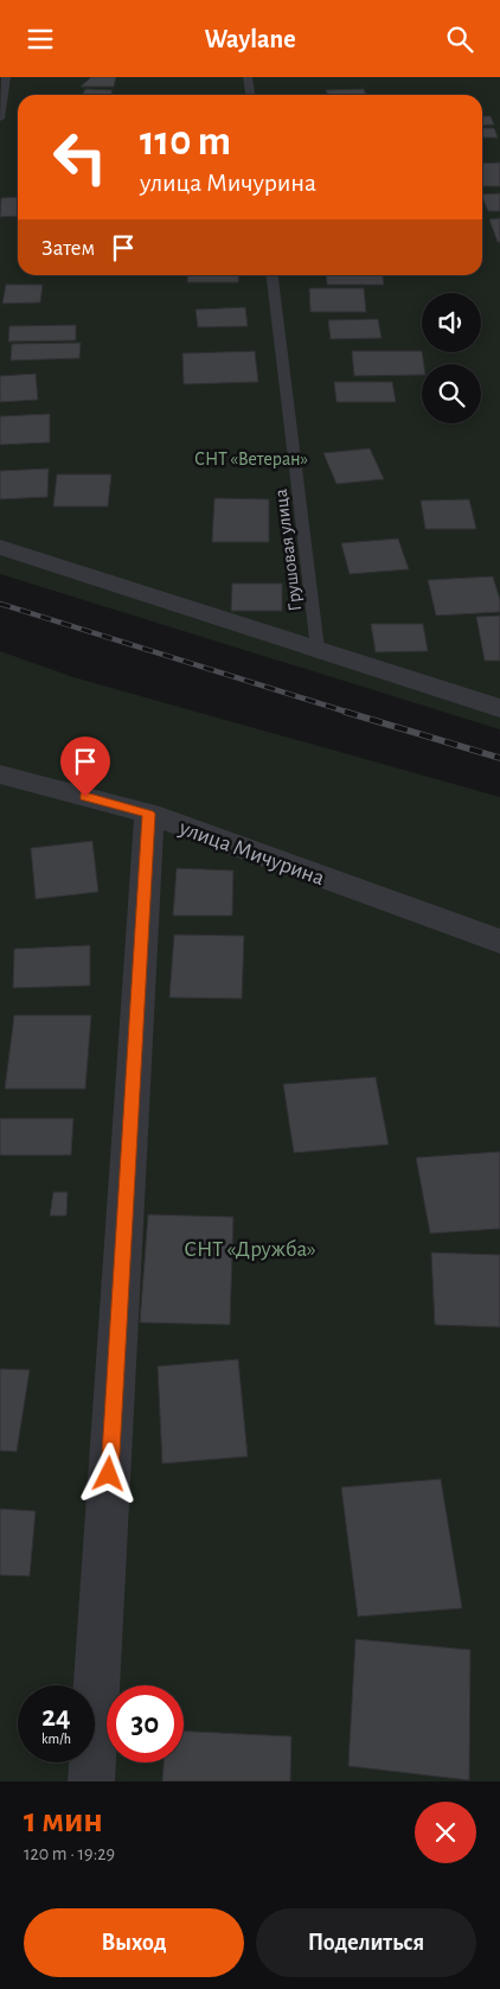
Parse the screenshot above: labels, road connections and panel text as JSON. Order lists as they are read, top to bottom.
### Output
{
  "streets": {
    "street": ["улица Мичурина"],
    "lane": ["Грушовая улица"]
  },
  "parks": ["СНТ «Ветеран»", "СНТ «Дружба»"],
  "page": {
    "header": "Waylane",
    "turn": ["110 m", "улица Мичурина"],
    "then": "Затем",
    "speed": "24 km/h",
    "limit": "30",
    "heading": ["1 мин", "120 m · 19:29"],
    "buttons": ["Выход", "Поделиться"]
  }
}
